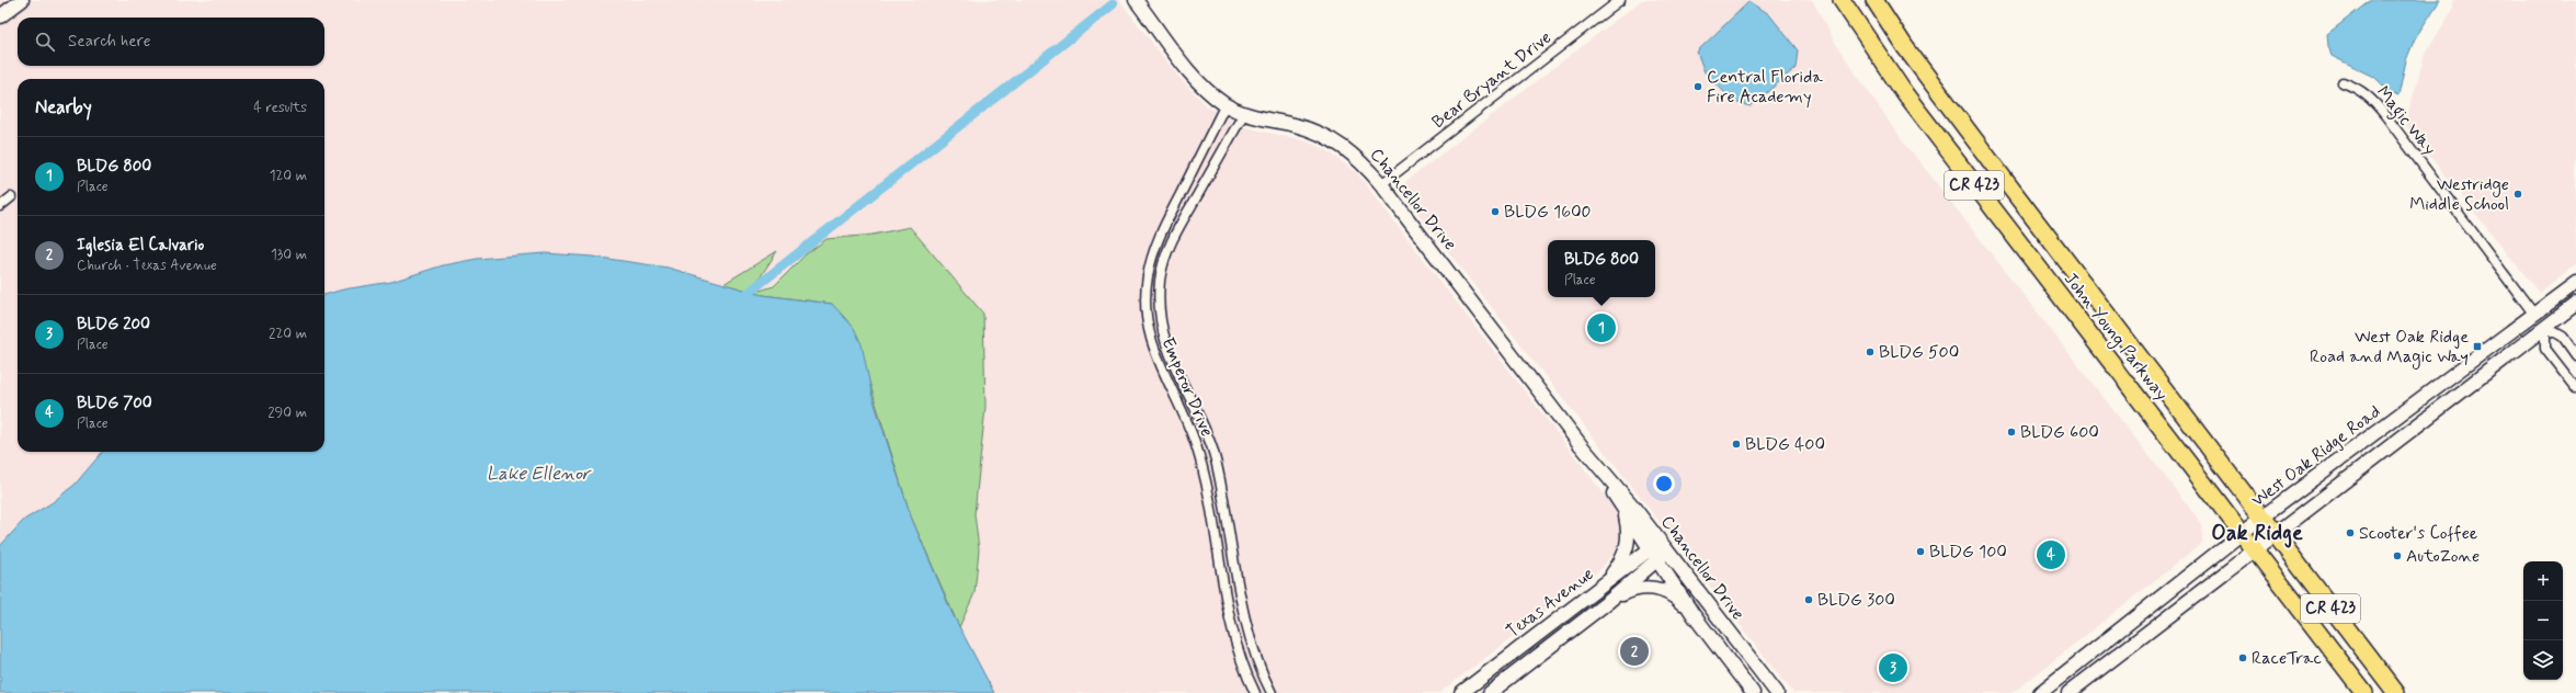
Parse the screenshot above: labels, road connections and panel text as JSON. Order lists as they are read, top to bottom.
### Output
{
  "streets": {
    "highway": ["CR 423", "John Young Parkway"],
    "street": [
      "Bear Bryant Drive",
      "Magic Way",
      "Chancellor Drive",
      "Emperor Drive",
      "West Oak Ridge Road",
      "Texas Avenue"
    ]
  },
  "crossings": [
    ["Bear Bryant Drive", "Chancellor Drive"],
    ["Magic Way", "West Oak Ridge Road"],
    ["Chancellor Drive", "Emperor Drive"],
    ["Chancellor Drive", "Texas Avenue"],
    ["John Young Parkway", "West Oak Ridge Road"]
  ],
  "districts": ["Oak Ridge"],
  "water": ["Lake Ellenor"],
  "places": {
    "other": [
      "Central Florida Fire Academy",
      "Westridge Middle School",
      "BLDG 1600",
      "BLDG 500",
      "BLDG 600",
      "BLDG 400",
      "Scooter's Coffee",
      "BLDG 100",
      "AutoZone",
      "BLDG 300",
      "RaceTrac"
    ],
    "transit": ["West Oak Ridge Road and Magic Way"]
  },
  "page": {
    "search": "Search here",
    "heading": ["Nearby", "4 results"],
    "list": [
      {
        "mark": "1",
        "name": "BLDG 800",
        "note": "Place",
        "value": "120 m"
      },
      {
        "mark": "2",
        "name": "Iglesia El Calvario",
        "note": "Church · Texas Avenue",
        "value": "130 m"
      },
      {
        "mark": "3",
        "name": "BLDG 200",
        "note": "Place",
        "value": "220 m"
      },
      {
        "mark": "4",
        "name": "BLDG 700",
        "note": "Place",
        "value": "290 m"
      }
    ],
    "popup": ["BLDG 800", "Place"],
    "pins": [
      "1",
      "4",
      "2",
      "3"
    ],
    "map_buttons": ["+", "−"]
  }
}
